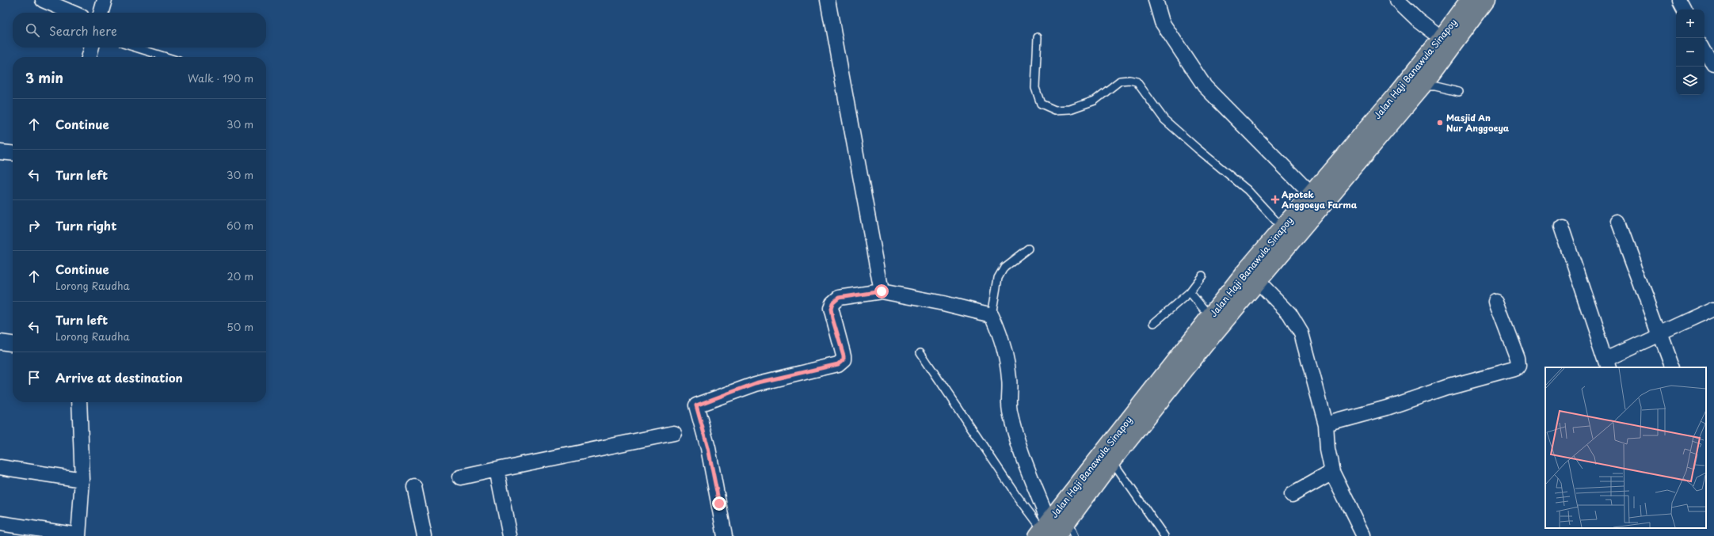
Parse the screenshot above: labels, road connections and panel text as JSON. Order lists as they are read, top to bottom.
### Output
{
  "streets": {
    "highway": ["Jalan Haji Banawula Sinapoy"]
  },
  "places": {
    "other": ["Masjid An Nur Anggoeya"],
    "health": ["Apotek Anggoeya Farma"]
  },
  "page": {
    "map_buttons": ["+", "−"],
    "search": "Search here",
    "heading": ["3 min", "Walk · 190 m"],
    "list": [
      ["Continue", "30 m"],
      ["Turn left", "30 m"],
      ["Turn right", "60 m"],
      ["Continue", "Lorong Raudha", "20 m"],
      ["Turn left", "Lorong Raudha", "50 m"],
      "Arrive at destination"
    ]
  }
}
